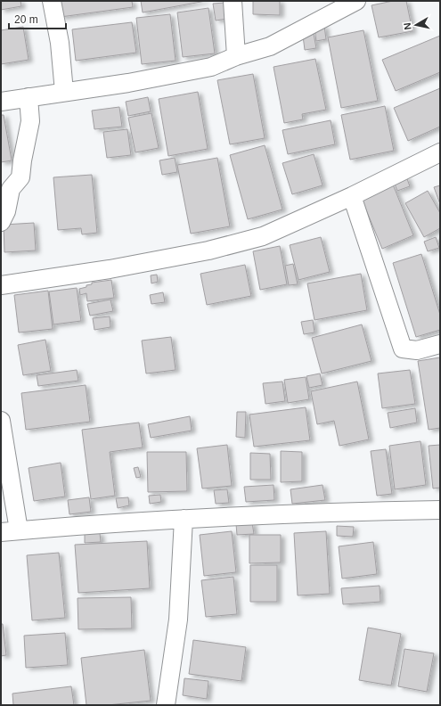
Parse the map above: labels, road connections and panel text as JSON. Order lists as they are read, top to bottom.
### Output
{
  "scale_bar": "20 m",
  "north": "left"
}
